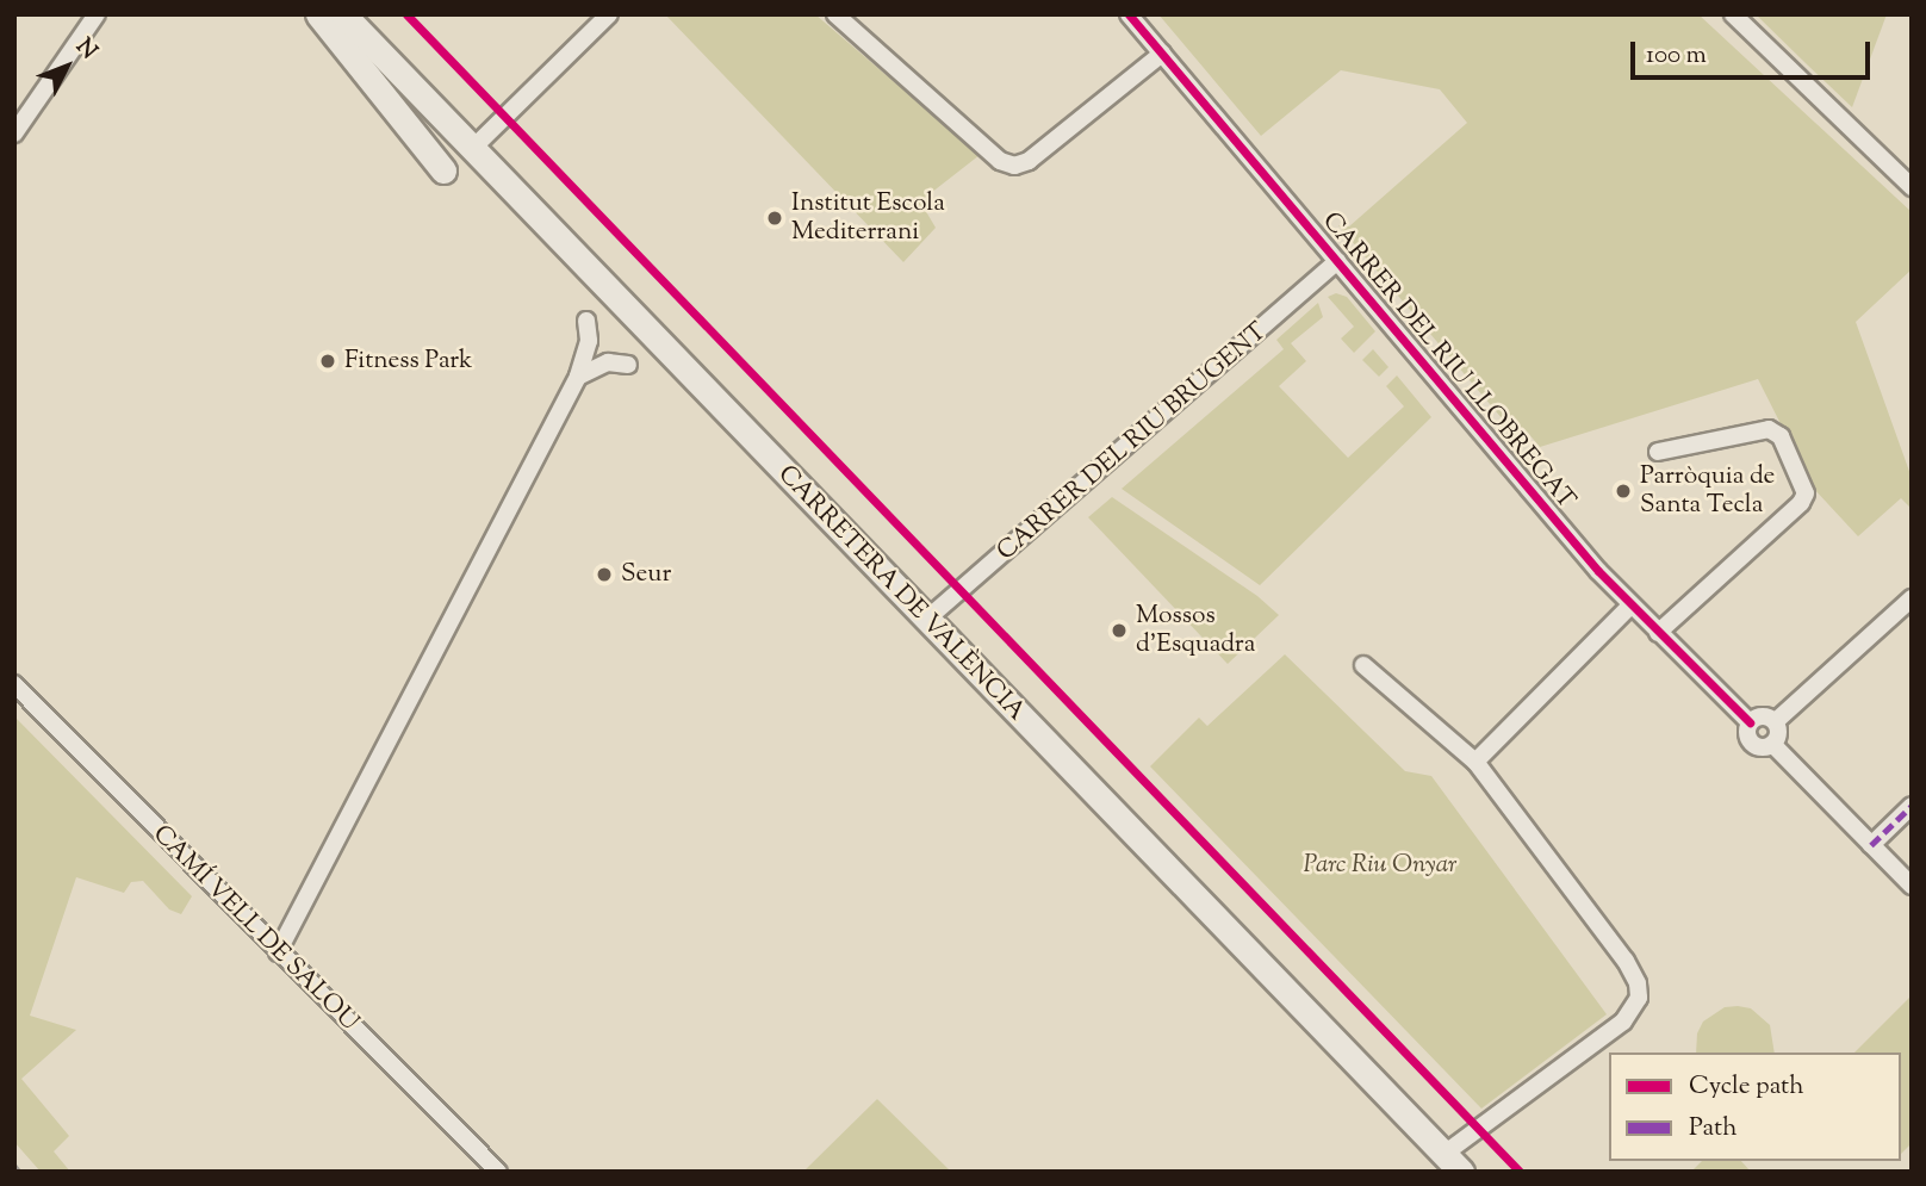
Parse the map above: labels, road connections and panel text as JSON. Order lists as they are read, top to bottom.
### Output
{
  "streets": {
    "main road": ["CARRETERA DE VALÈNCIA"],
    "street": ["CARRER DEL RIU LLOBREGAT", "CARRER DEL RIU BRUGENT", "CAMÍ VELL DE SALOU"]
  },
  "crossings": [
    ["CARRER DEL RIU LLOBREGAT", "CARRER DEL RIU BRUGENT"],
    ["CARRER DEL RIU BRUGENT", "CARRETERA DE VALÈNCIA"]
  ],
  "parks": ["Parc Riu Onyar"],
  "places": [
    "Institut Escola Mediterrani",
    "Fitness Park",
    "Parròquia de Santa Tecla",
    "Seur",
    "Mossos d'Esquadra"
  ],
  "legend": ["Cycle path", "Path"],
  "scale_bar": "100 m",
  "north": "top right"
}
